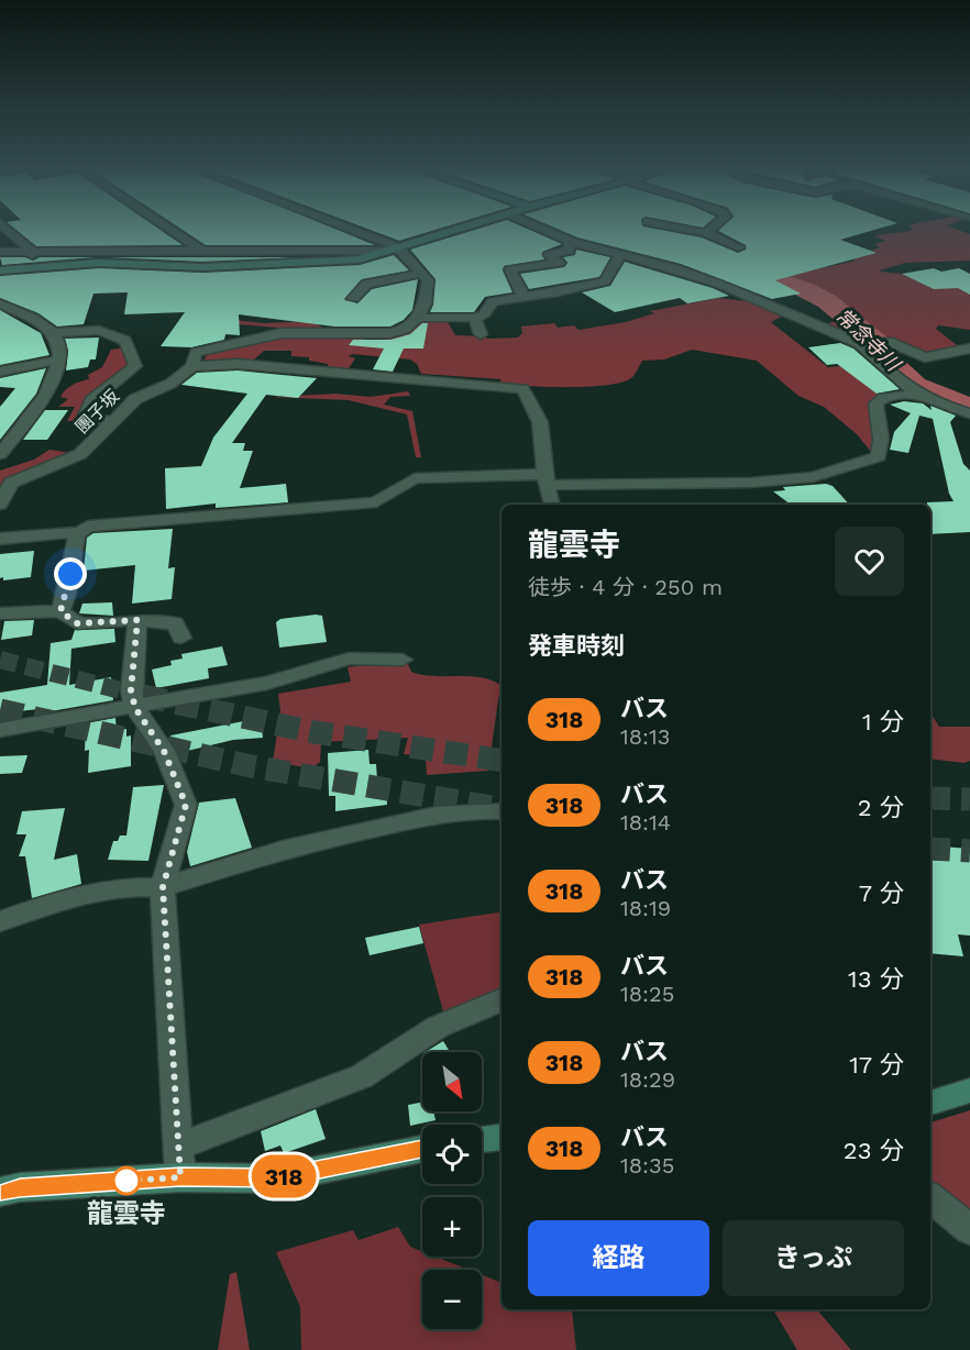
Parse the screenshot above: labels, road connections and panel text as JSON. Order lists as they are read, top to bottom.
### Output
{
  "streets": {
    "street": ["團子坂"]
  },
  "water": ["常念寺川"],
  "places": ["龍雲寺"],
  "lines": ["bus line 318"],
  "north": "bottom right",
  "page": {
    "on_map": "318",
    "heading": [
      ["龍雲寺", "徒歩 · 4 分 · 250 m"],
      "発車時刻"
    ],
    "list": [
      {
        "mark": "318",
        "name": "バス",
        "note": "18:13",
        "value": "1 分"
      },
      {
        "mark": "318",
        "name": "バス",
        "note": "18:14",
        "value": "2 分"
      },
      {
        "mark": "318",
        "name": "バス",
        "note": "18:19",
        "value": "7 分"
      },
      {
        "mark": "318",
        "name": "バス",
        "note": "18:25",
        "value": "13 分"
      },
      {
        "mark": "318",
        "name": "バス",
        "note": "18:29",
        "value": "17 分"
      },
      {
        "mark": "318",
        "name": "バス",
        "note": "18:35",
        "value": "23 分"
      }
    ],
    "map_buttons": ["+", "−"],
    "buttons": ["経路", "きっぷ"]
  }
}
